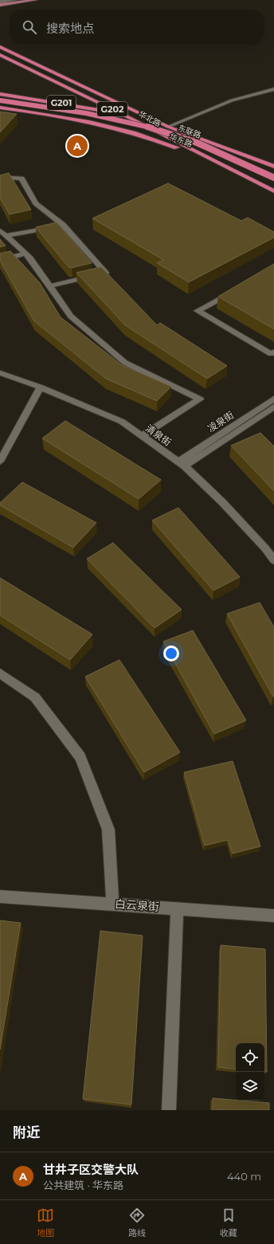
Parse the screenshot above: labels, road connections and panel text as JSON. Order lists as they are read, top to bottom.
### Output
{
  "streets": {
    "highway": [
      "G201",
      "G202",
      "华北路",
      "东联路",
      "华东路"
    ],
    "street": ["凌泉街", "清泉街", "白云泉街"]
  },
  "crossings": [
    ["G201", "华北路"],
    ["华北路", "华东路"],
    ["凌泉街", "清泉街"]
  ],
  "page": {
    "search": "搜索地点",
    "pins": "A",
    "heading": "附近",
    "list": [
      {
        "mark": "A",
        "name": "甘井子区交警大队",
        "note": "公共建筑 · 华东路",
        "value": "440 m"
      }
    ],
    "nav": ["地图", "路线", "收藏"]
  }
}
